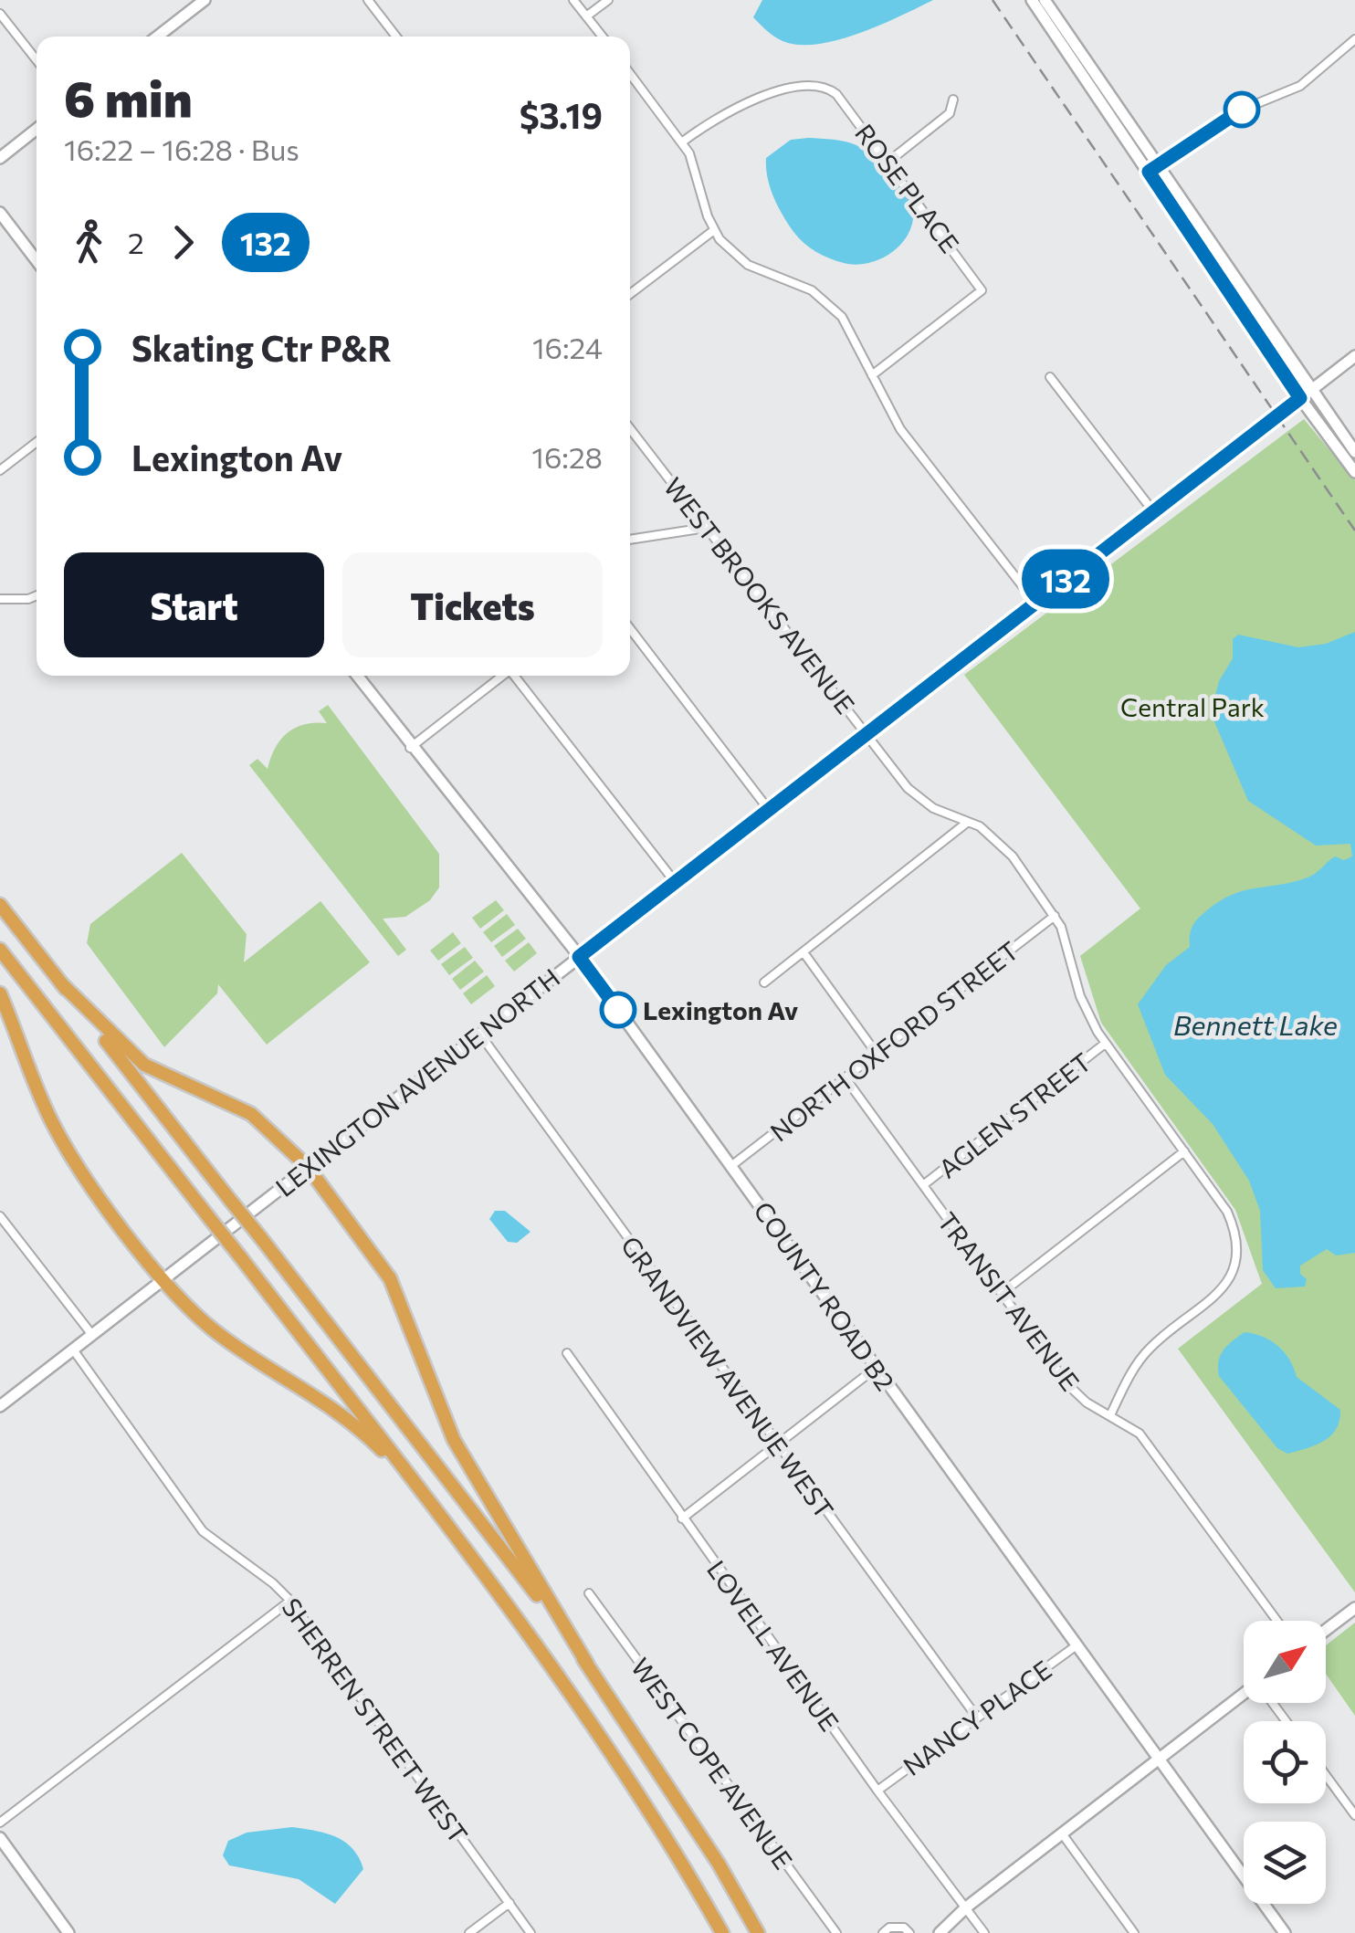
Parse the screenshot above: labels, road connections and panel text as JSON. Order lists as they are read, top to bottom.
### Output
{
  "streets": {
    "main road": ["LEXINGTON AVENUE NORTH", "COUNTY ROAD B2"],
    "street": [
      "ROSE PLACE",
      "WEST BROOKS AVENUE",
      "NORTH OXFORD STREET",
      "AGLEN STREET",
      "TRANSIT AVENUE",
      "GRANDVIEW AVENUE WEST",
      "LOVELL AVENUE",
      "NANCY PLACE",
      "SHERREN STREET WEST",
      "WEST COPE AVENUE"
    ]
  },
  "crossings": [
    ["WEST BROOKS AVENUE", "NORTH OXFORD STREET"],
    ["WEST BROOKS AVENUE", "LEXINGTON AVENUE NORTH"],
    ["WEST BROOKS AVENUE", "AGLEN STREET"],
    ["WEST BROOKS AVENUE", "TRANSIT AVENUE"],
    ["NORTH OXFORD STREET", "COUNTY ROAD B2"],
    ["NORTH OXFORD STREET", "TRANSIT AVENUE"],
    ["LEXINGTON AVENUE NORTH", "COUNTY ROAD B2"],
    ["LEXINGTON AVENUE NORTH", "GRANDVIEW AVENUE WEST"],
    ["LEXINGTON AVENUE NORTH", "SHERREN STREET WEST"],
    ["AGLEN STREET", "TRANSIT AVENUE"],
    ["COUNTY ROAD B2", "NANCY PLACE"],
    ["GRANDVIEW AVENUE WEST", "NANCY PLACE"],
    ["LOVELL AVENUE", "NANCY PLACE"]
  ],
  "water": ["Bennett Lake"],
  "parks": ["Central Park"],
  "places": ["Lexington Av"],
  "lines": ["bus line 132"],
  "north": "top right",
  "page": {
    "on_map": "132",
    "heading": ["6 min", "16:22 – 16:28 · Bus", "$3.19"],
    "legs": ["2", "132"],
    "list": [
      {
        "name": "Skating Ctr P&R",
        "value": "16:24"
      },
      {
        "name": "Lexington Av",
        "value": "16:28"
      }
    ],
    "buttons": ["Start", "Tickets"]
  }
}
